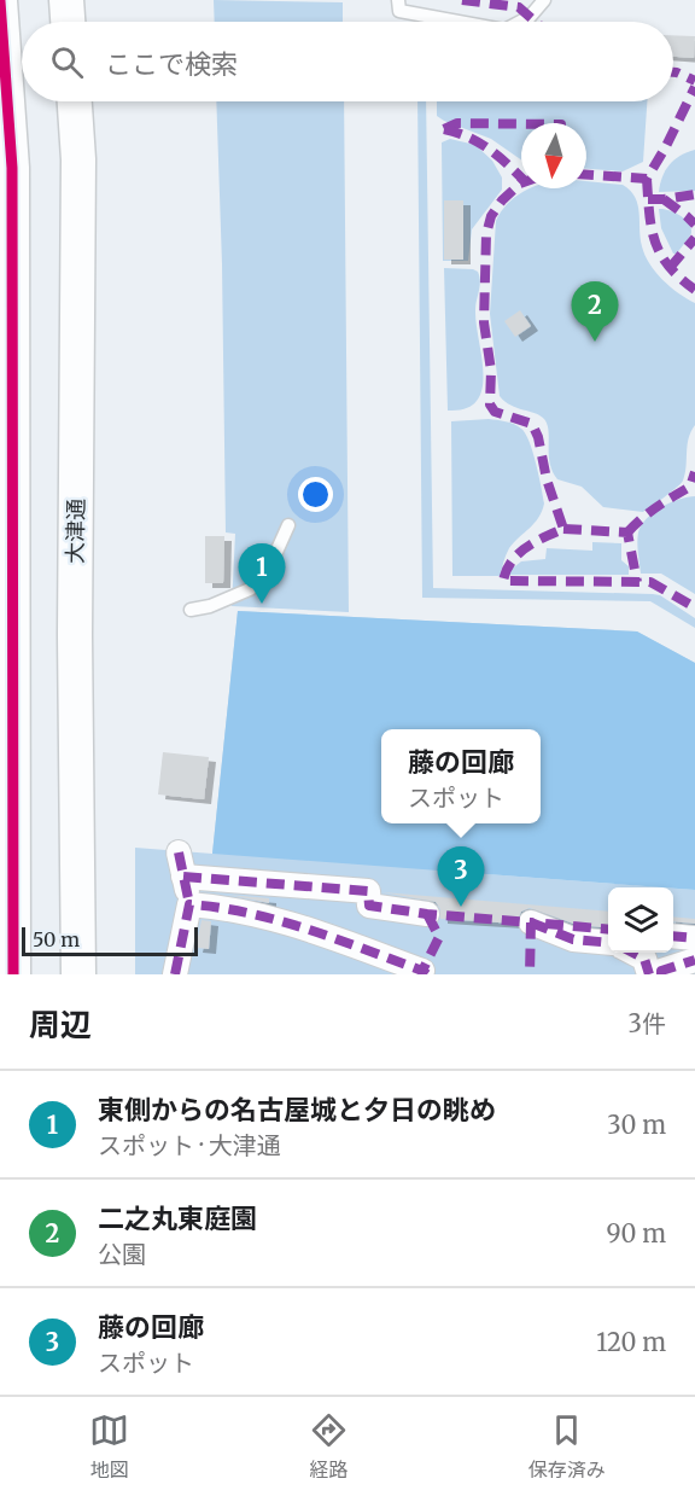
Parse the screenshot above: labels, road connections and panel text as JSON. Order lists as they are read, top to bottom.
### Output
{
  "streets": {
    "street": ["大津通"]
  },
  "scale_bar": "50 m",
  "north": "bottom",
  "page": {
    "search": "ここで検索",
    "pins": ["2", "1", "3"],
    "popup": ["藤の回廊", "スポット"],
    "scale": "50 m",
    "heading": ["周辺", "3件"],
    "list": [
      {
        "mark": "1",
        "name": "東側からの名古屋城と夕日の眺め",
        "note": "スポット · 大津通",
        "value": "30 m"
      },
      {
        "mark": "2",
        "name": "二之丸東庭園",
        "note": "公園",
        "value": "90 m"
      },
      {
        "mark": "3",
        "name": "藤の回廊",
        "note": "スポット",
        "value": "120 m"
      }
    ],
    "nav": ["地図", "経路", "保存済み"]
  }
}
